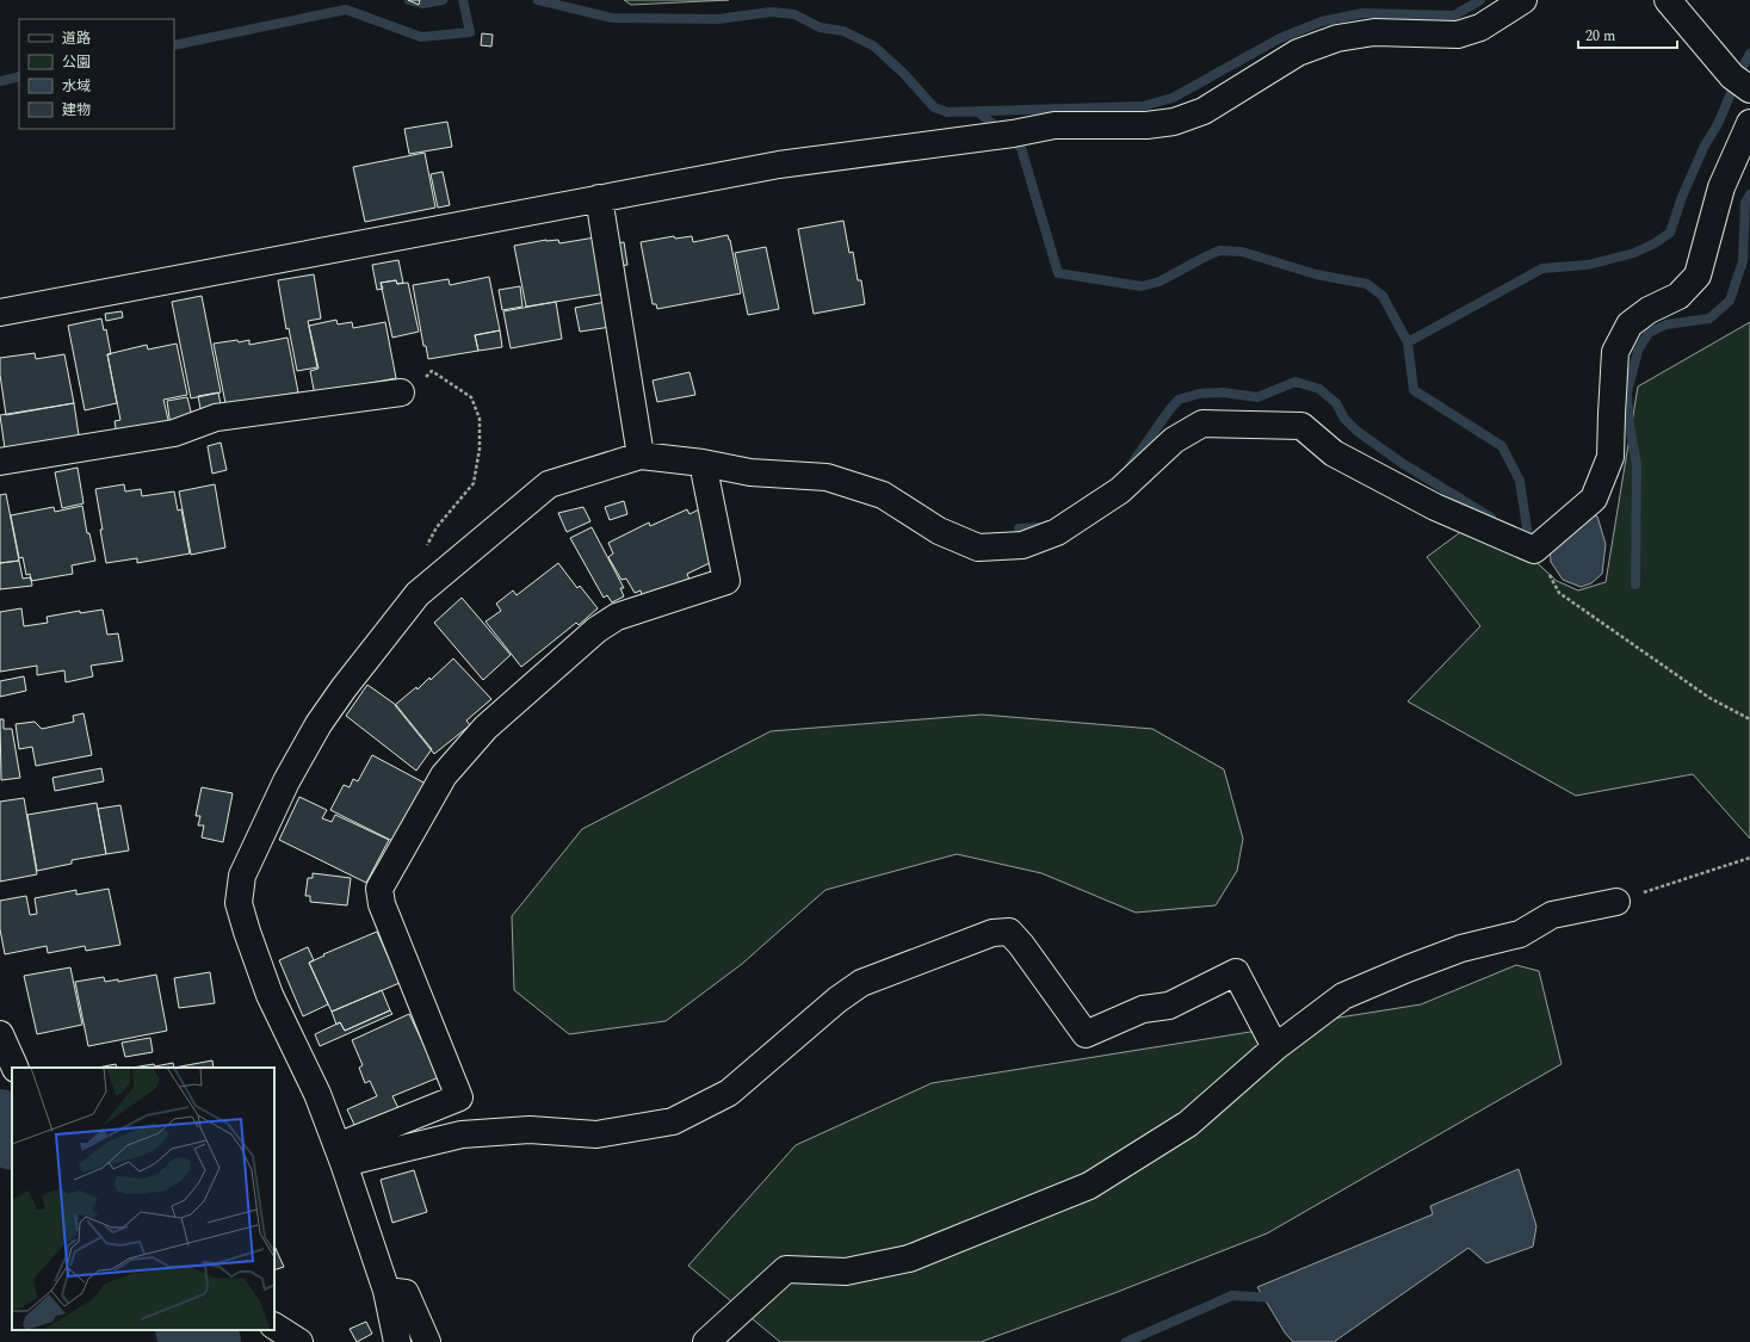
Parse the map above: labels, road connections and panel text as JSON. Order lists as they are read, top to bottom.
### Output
{
  "legend": [
    "道路",
    "公園",
    "水域",
    "建物"
  ],
  "scale_bar": "20 m"
}
